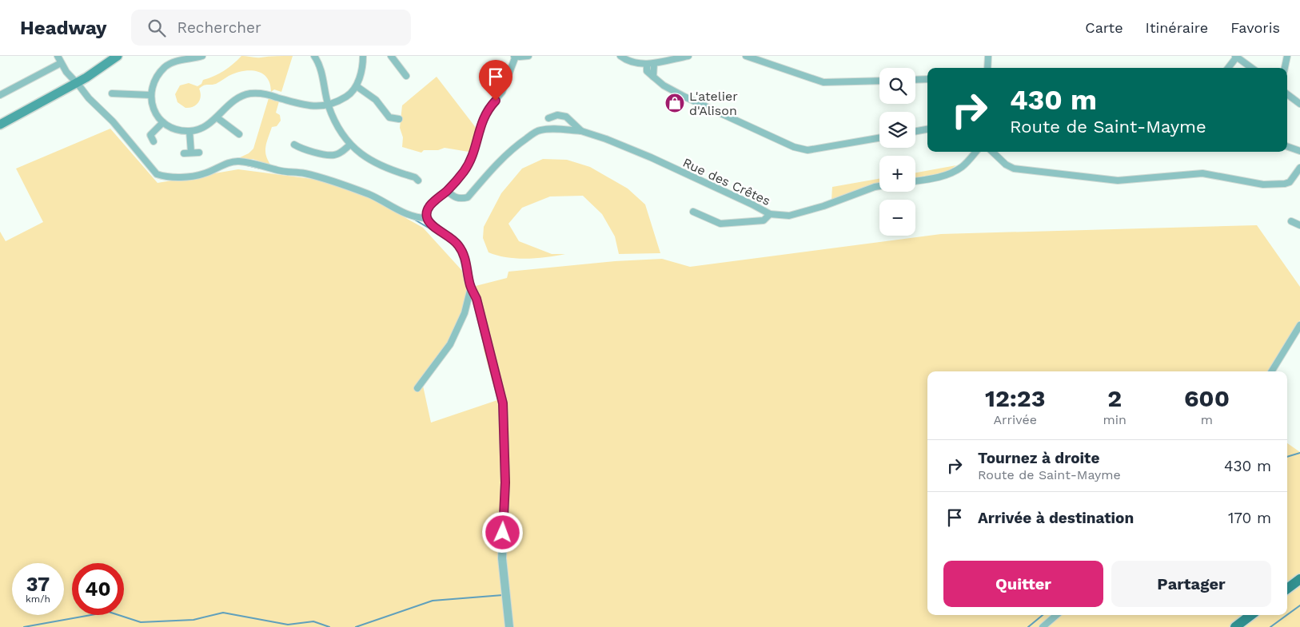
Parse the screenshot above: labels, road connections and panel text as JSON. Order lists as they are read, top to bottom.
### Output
{
  "streets": {
    "street": ["Rue des Crêtes"]
  },
  "places": {
    "shop": ["L'atelier d'Alison"]
  },
  "page": {
    "header": "Headway",
    "search": "Rechercher",
    "nav": ["Carte", "Itinéraire", "Favoris"],
    "map_buttons": ["+", "−"],
    "turn": ["430 m", "Route de Saint-Mayme"],
    "eta": [
      "12:23",
      "Arrivée",
      "2",
      "min",
      "600",
      "m"
    ],
    "list": [
      {
        "name": "Tournez à droite",
        "note": "Route de Saint-Mayme",
        "value": "430 m"
      },
      {
        "name": "Arrivée à destination",
        "value": "170 m"
      }
    ],
    "buttons": ["Quitter", "Partager"],
    "speed": "37 km/h",
    "limit": "40"
  }
}
